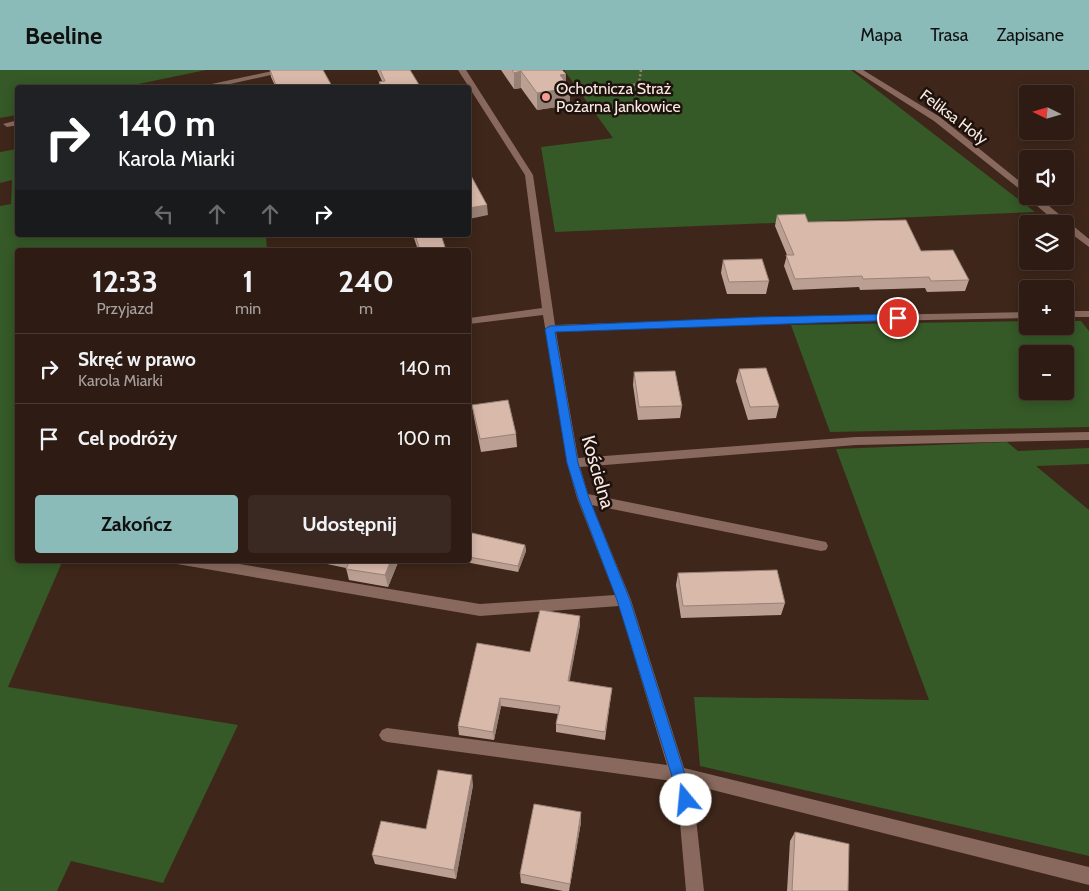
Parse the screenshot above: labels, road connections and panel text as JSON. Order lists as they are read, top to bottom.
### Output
{
  "streets": {
    "street": ["Feliksa Hoły", "Kościelna"]
  },
  "places": ["Ochotnicza Straż Pożarna Jankowice"],
  "north": "left",
  "page": {
    "header": "Beeline",
    "nav": ["Mapa", "Trasa", "Zapisane"],
    "map_buttons": ["+", "−"],
    "turn": ["140 m", "Karola Miarki"],
    "eta": [
      "12:33",
      "Przyjazd",
      "1",
      "min",
      "240",
      "m"
    ],
    "list": [
      {
        "name": "Skręć w prawo",
        "note": "Karola Miarki",
        "value": "140 m"
      },
      {
        "name": "Cel podróży",
        "value": "100 m"
      }
    ],
    "buttons": ["Zakończ", "Udostępnij"]
  }
}
